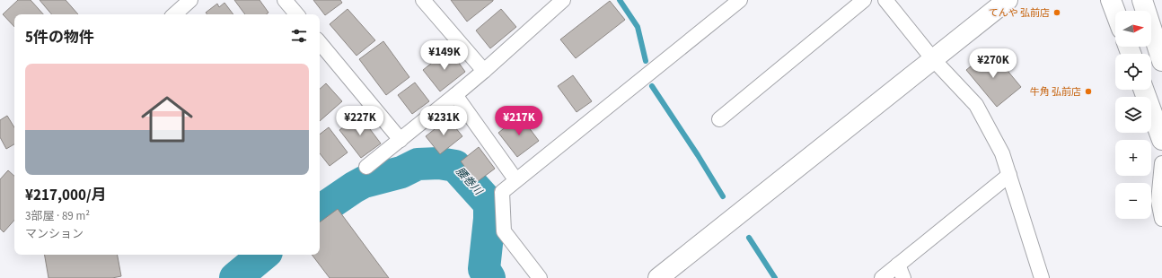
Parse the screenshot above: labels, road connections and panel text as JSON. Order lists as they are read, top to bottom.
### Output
{
  "water": ["腰巻川"],
  "places": ["てんや 弘前店", "牛角 弘前店"],
  "north": "right",
  "page": {
    "map_buttons": ["+", "−"],
    "heading": "5件の物件",
    "price": [
      "¥149K",
      "¥270K",
      "¥227K",
      "¥231K",
      "¥217K"
    ],
    "list": [
      {
        "name": "¥217,000/月",
        "note": "3部屋 · 89 m² · マンション"
      }
    ]
  }
}
